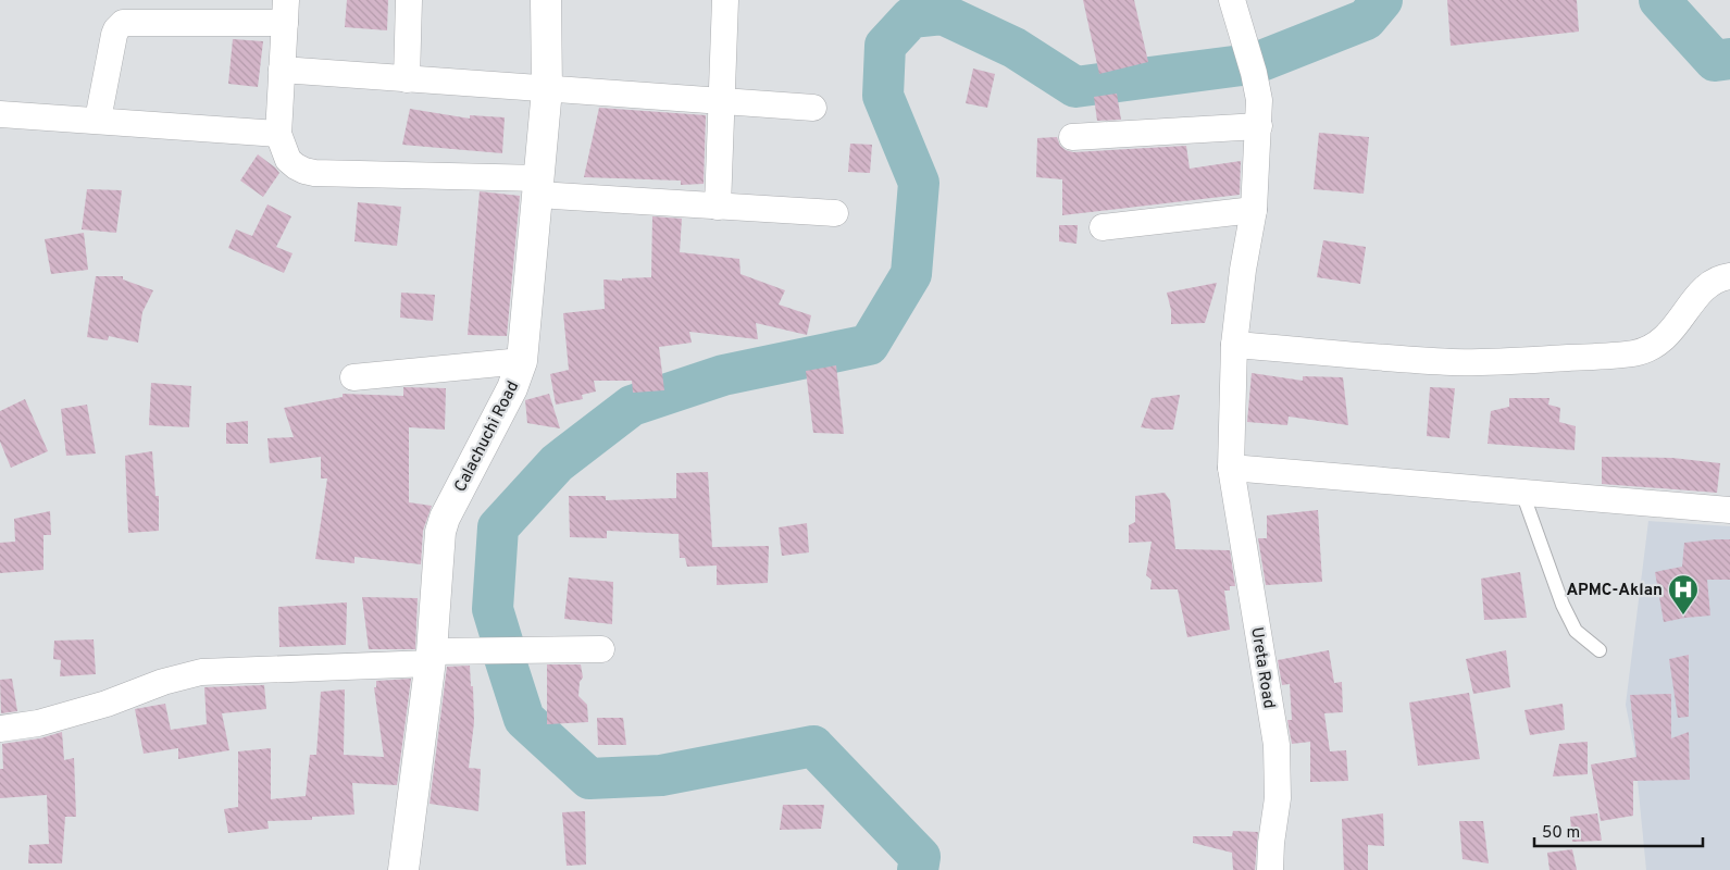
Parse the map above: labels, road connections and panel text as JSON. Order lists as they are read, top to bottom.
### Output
{
  "streets": {
    "street": ["Calachuchi Road", "Ureta Road"]
  },
  "places": {
    "hospital": ["APMC-Aklan"]
  },
  "scale_bar": "50 m"
}
